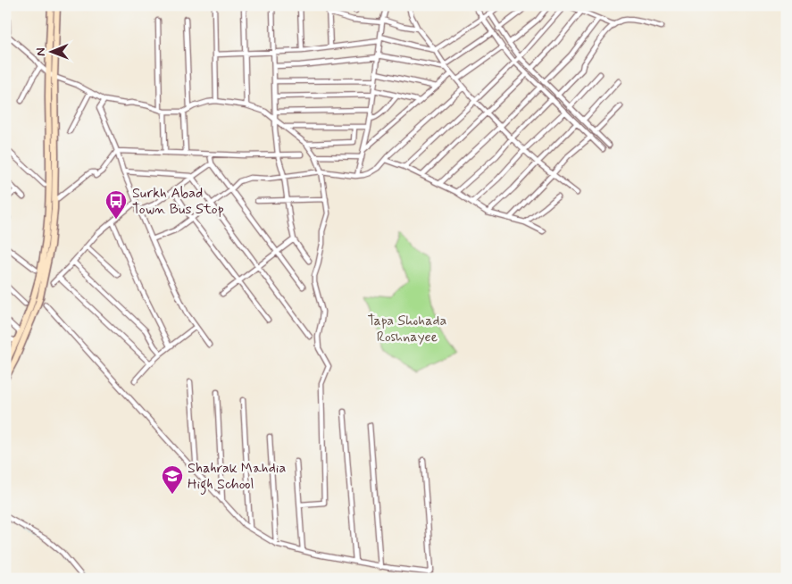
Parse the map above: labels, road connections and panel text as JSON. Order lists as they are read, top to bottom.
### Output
{
  "parks": ["Tapa Shohada Roshnayee"],
  "places": {
    "bus stop": ["Surkh Abad Town Bus Stop"],
    "school or university": ["Shahrak Mahdia High School"]
  },
  "north": "left"
}
